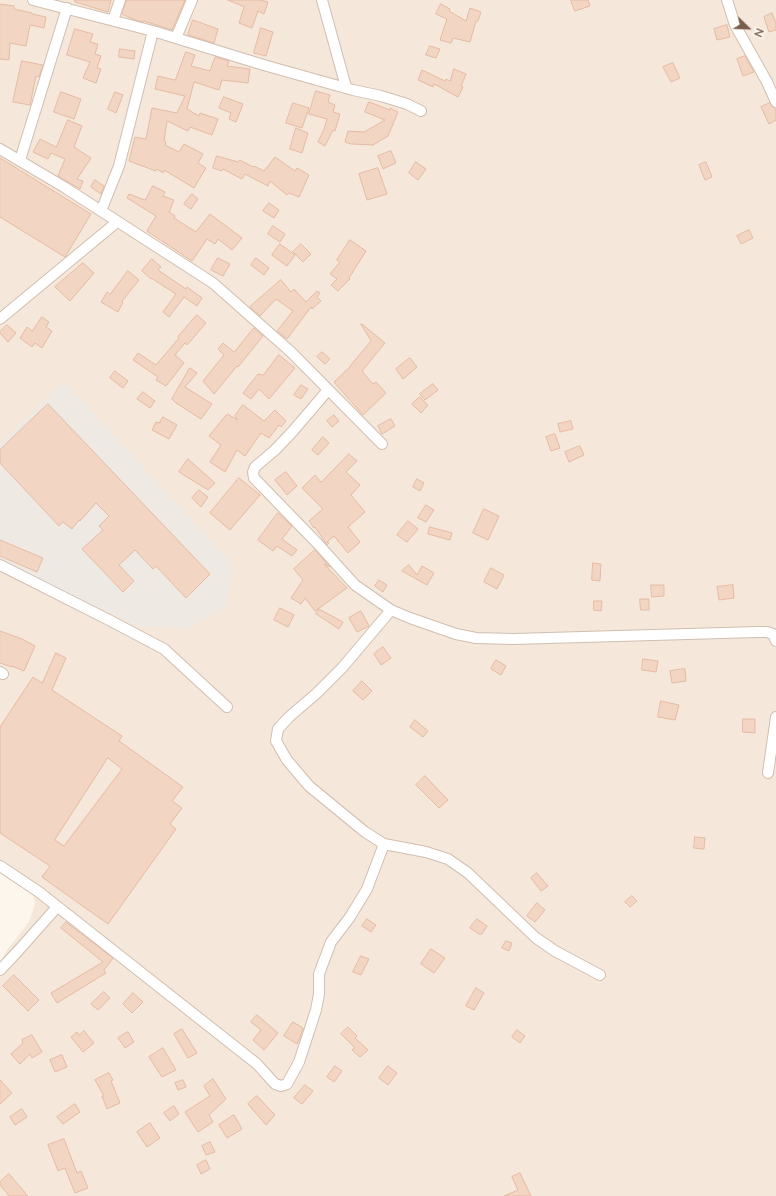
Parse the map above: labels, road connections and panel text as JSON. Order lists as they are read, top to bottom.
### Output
{
  "north": "bottom right"
}
